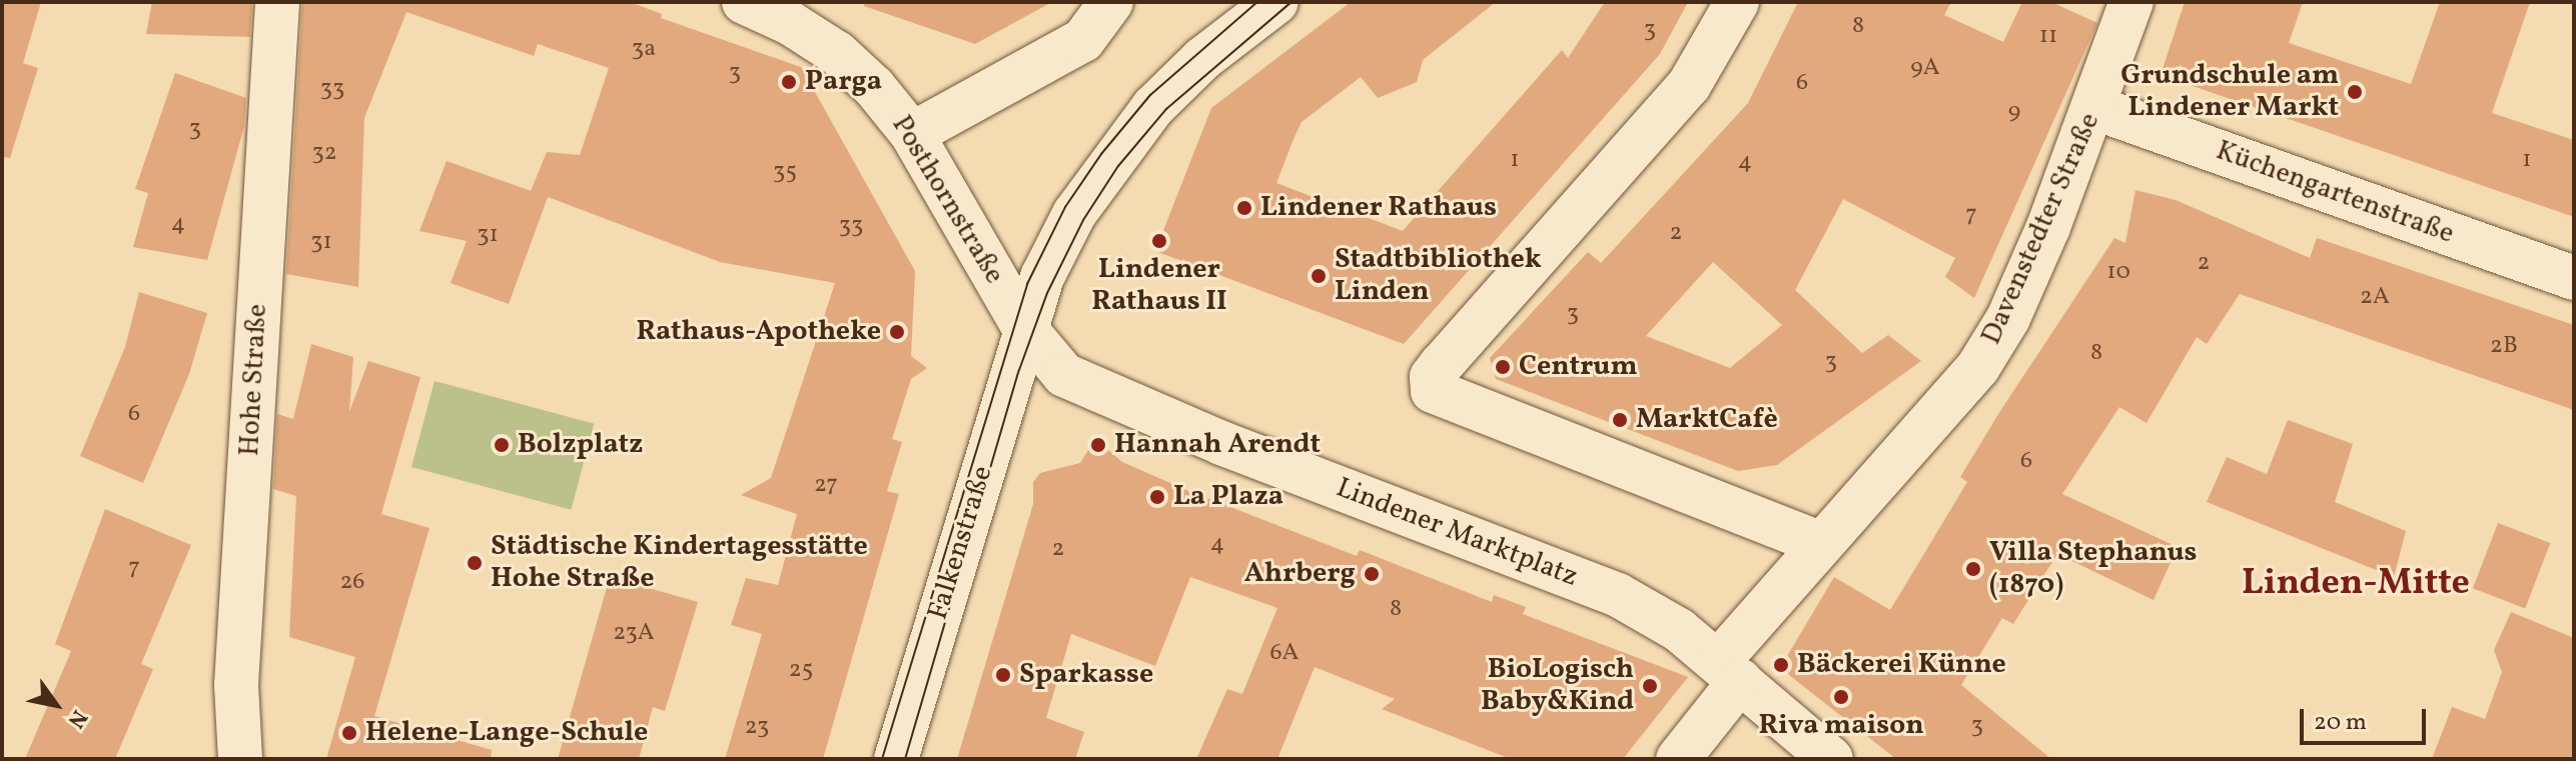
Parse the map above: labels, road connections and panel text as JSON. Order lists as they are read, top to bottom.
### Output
{
  "streets": {
    "street": [
      "Küchengartenstraße",
      "Posthornstraße",
      "Davenstedter Straße",
      "Hohe Straße",
      "Lindener Marktplatz",
      "Falkenstraße"
    ]
  },
  "crossings": [
    ["Küchengartenstraße", "Davenstedter Straße"],
    ["Posthornstraße", "Lindener Marktplatz"],
    ["Posthornstraße", "Falkenstraße"],
    ["Lindener Marktplatz", "Falkenstraße"]
  ],
  "districts": ["Linden-Mitte"],
  "places": [
    "Parga",
    "Grundschule am Lindener Markt",
    "Lindener Rathaus",
    "Lindener Rathaus II",
    "Stadtbibliothek Linden",
    "Rathaus-Apotheke",
    "Centrum",
    "MarktCafè",
    "Bolzplatz",
    "Hannah Arendt",
    "La Plaza",
    "Städtische Kindertagesstätte Hohe Straße",
    "Villa Stephanus (1870)",
    "Ahrberg",
    "Bäckerei Künne",
    "Sparkasse",
    "BioLogisch Baby&Kind",
    "Riva maison",
    "Helene-Lange-Schule"
  ],
  "house_numbers": [
    "8",
    "3",
    "11",
    "3a",
    "9A",
    "3",
    "6",
    "33",
    "9",
    "3",
    "32",
    "1",
    "1",
    "4",
    "35",
    "7",
    "4",
    "33",
    "2",
    "31",
    "31",
    "2",
    "10",
    "2A",
    "3",
    "2B",
    "8",
    "3",
    "6",
    "6",
    "27",
    "4",
    "2",
    "7",
    "26",
    "8",
    "23A",
    "6A",
    "25",
    "3",
    "23"
  ],
  "scale_bar": "20 m",
  "north": "bottom right"
}
